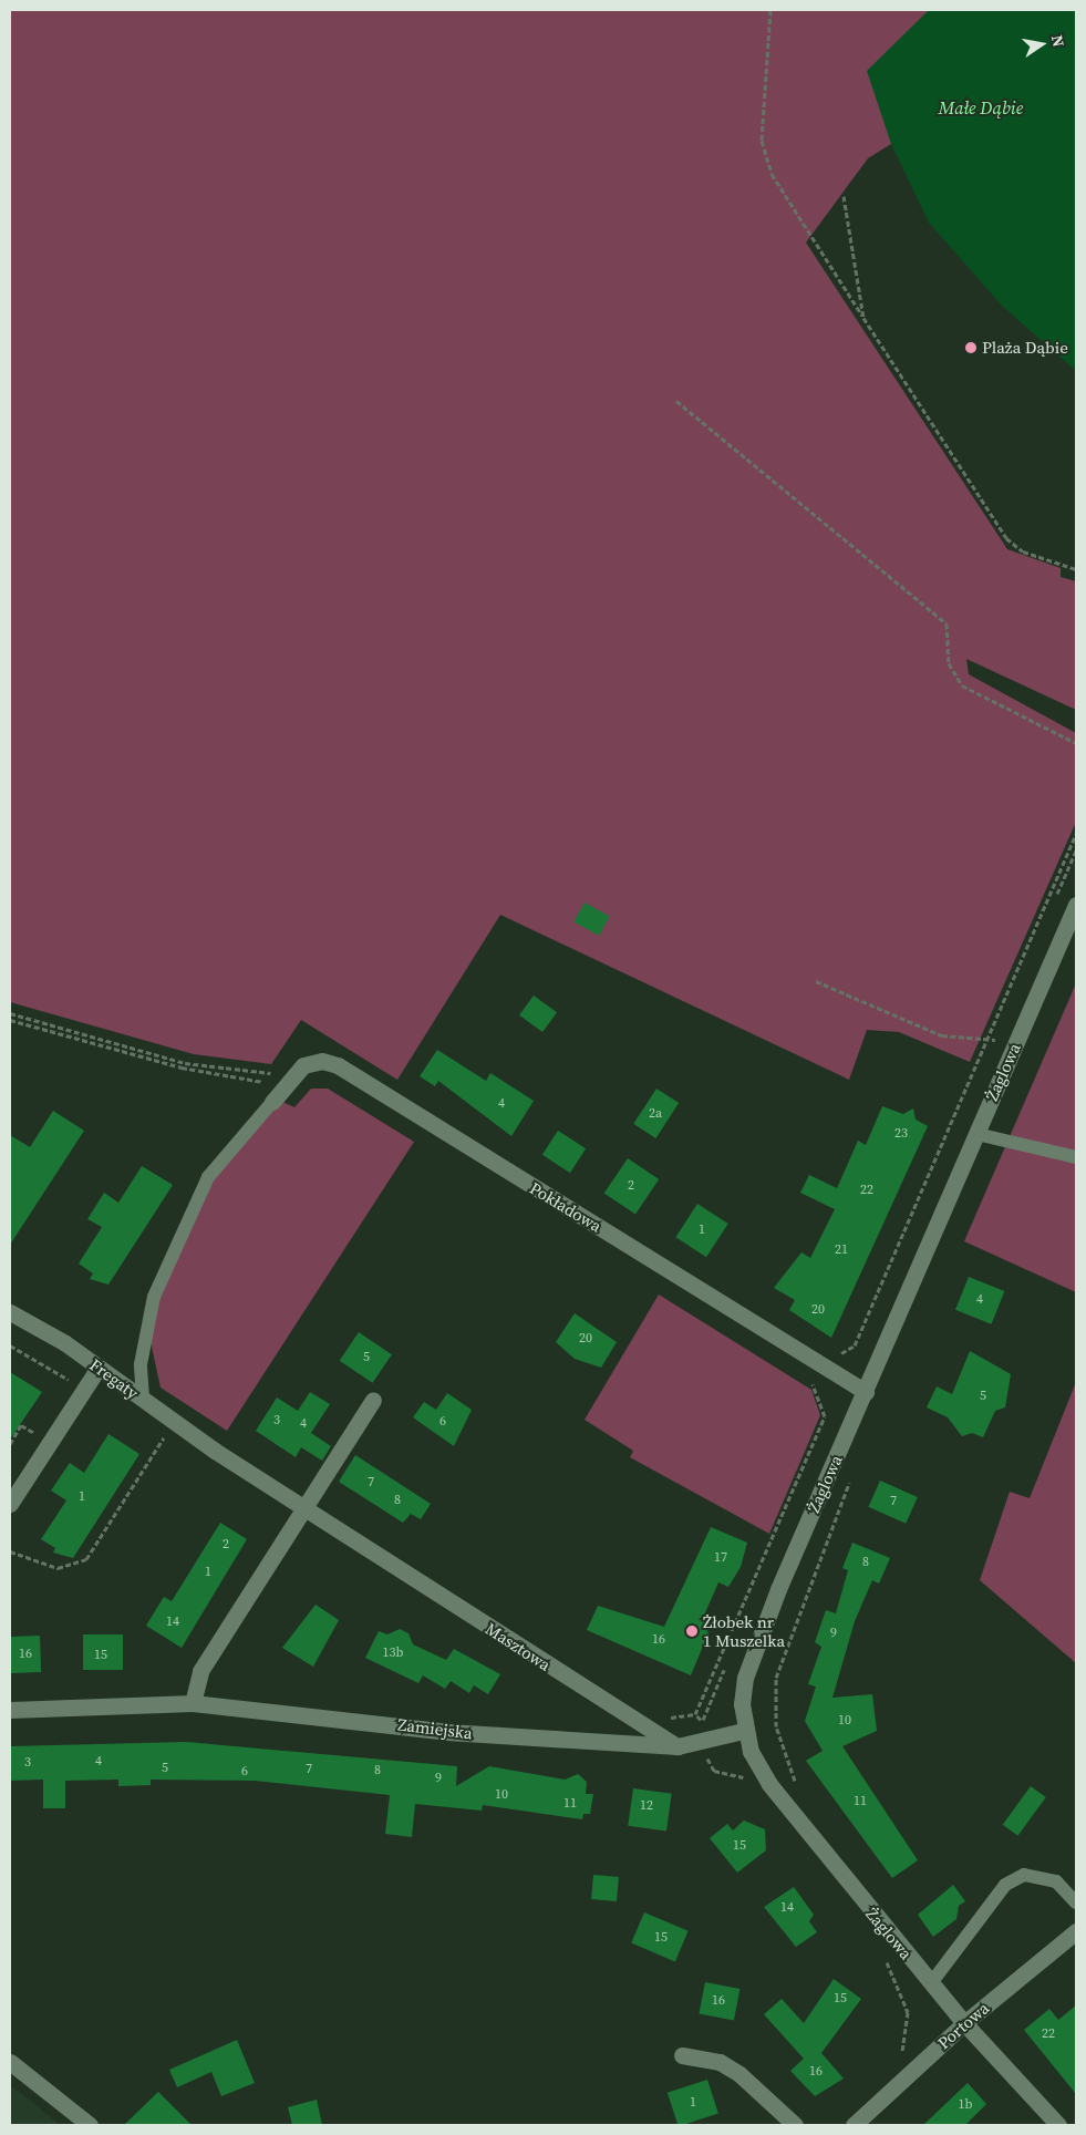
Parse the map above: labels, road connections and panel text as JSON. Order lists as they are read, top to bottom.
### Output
{
  "streets": {
    "street": [
      "Żaglowa",
      "Pokładowa",
      "Fregaty",
      "Masztowa",
      "Zamiejska",
      "Portowa"
    ]
  },
  "crossings": [
    ["Żaglowa", "Pokładowa"],
    ["Żaglowa", "Portowa"],
    ["Fregaty", "Masztowa"],
    ["Masztowa", "Zamiejska"]
  ],
  "water": ["Małe Dąbie"],
  "places": ["Plaża Dąbie", "Żłobek nr 1 Muszelka"],
  "house_numbers": [
    "4",
    "2a",
    "23",
    "2",
    "22",
    "1",
    "21",
    "4",
    "20",
    "20",
    "5",
    "5",
    "3",
    "6",
    "4",
    "7",
    "1",
    "8",
    "7",
    "2",
    "17",
    "8",
    "1",
    "14",
    "9",
    "16",
    "13b",
    "16",
    "15",
    "10",
    "4",
    "3",
    "5",
    "7",
    "8",
    "6",
    "9",
    "10",
    "11",
    "11",
    "12",
    "15",
    "14",
    "15",
    "15",
    "16",
    "22",
    "16",
    "1",
    "1b"
  ],
  "north": "right"
}
